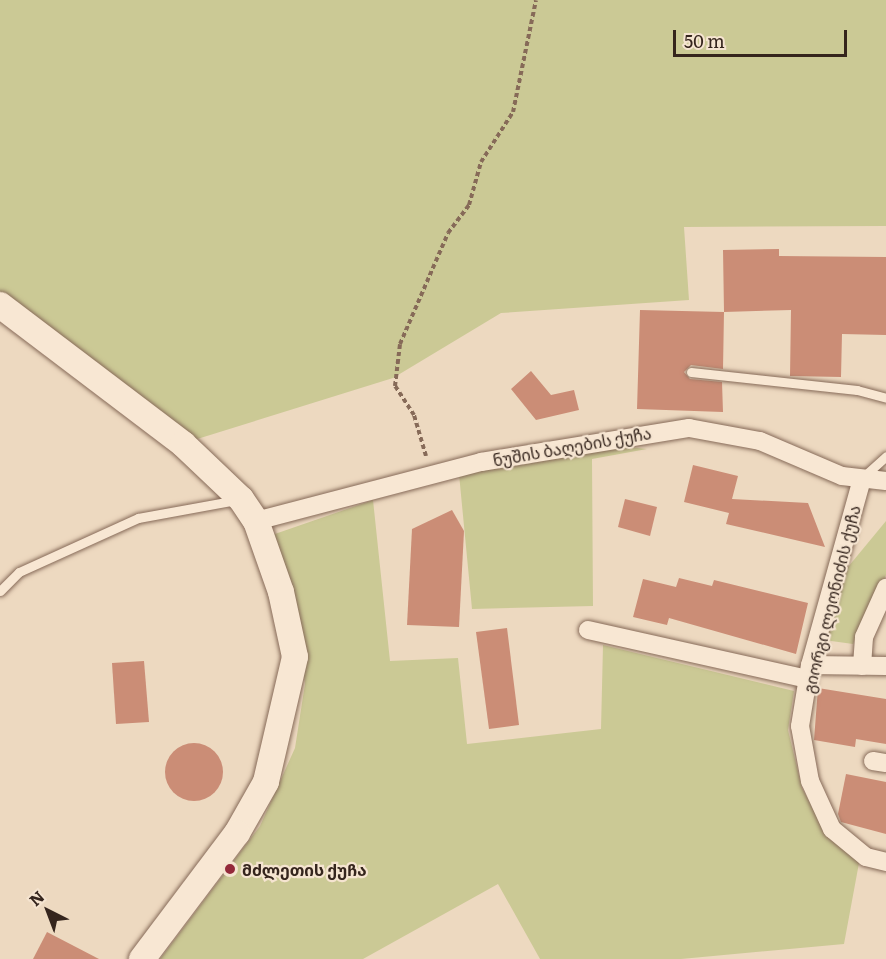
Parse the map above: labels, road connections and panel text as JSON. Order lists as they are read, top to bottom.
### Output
{
  "streets": {
    "street": ["ნუშის ბაღების ქუჩა", "გიორგი ლეონიძის ქუჩა"]
  },
  "crossings": [
    ["ნუშის ბაღების ქუჩა", "გიორგი ლეონიძის ქუჩა"]
  ],
  "places": ["მძლეთის ქუჩა"],
  "scale_bar": "50 m",
  "north": "top left"
}
